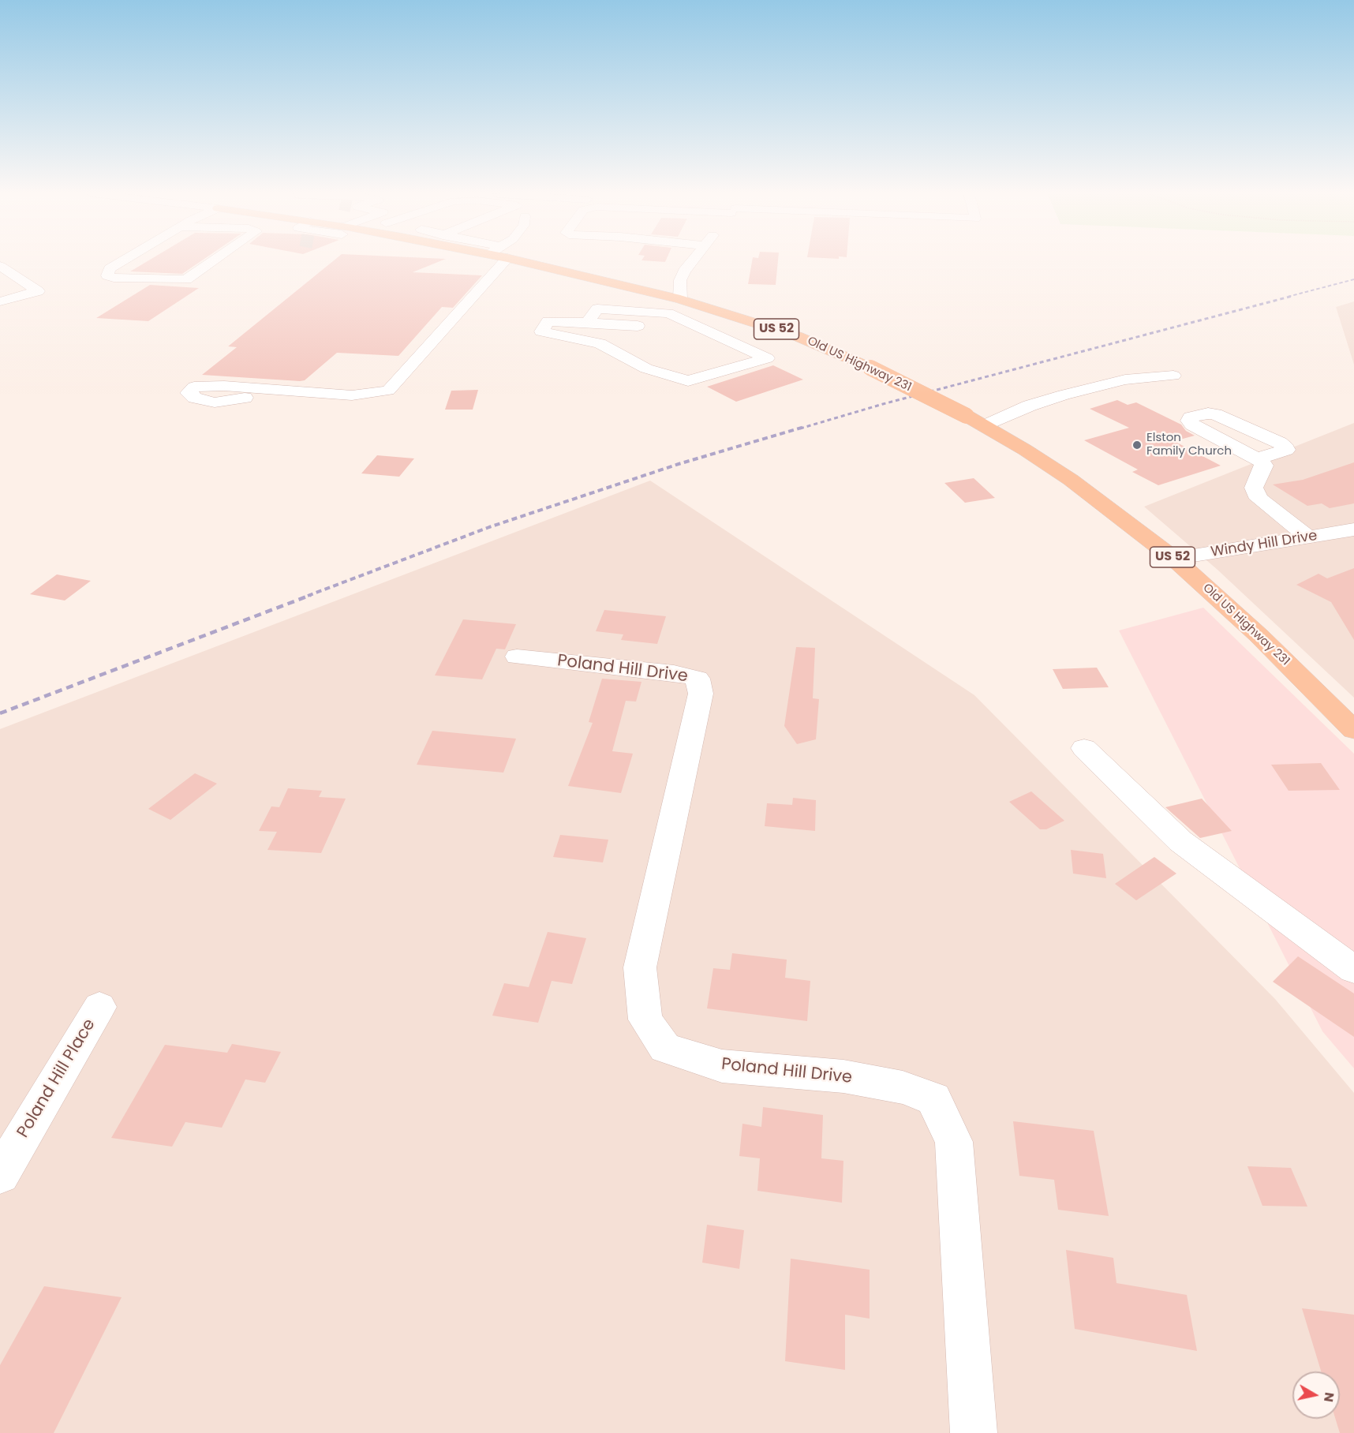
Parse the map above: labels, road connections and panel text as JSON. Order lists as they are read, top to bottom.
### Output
{
  "streets": {
    "main road": ["US 52", "Old US Highway 231"],
    "street": ["Windy Hill Drive", "Poland Hill Drive", "Poland Hill Place"]
  },
  "crossings": [
    ["Old US Highway 231", "Windy Hill Drive"]
  ],
  "places": ["Elston Family Church"],
  "north": "right"
}
